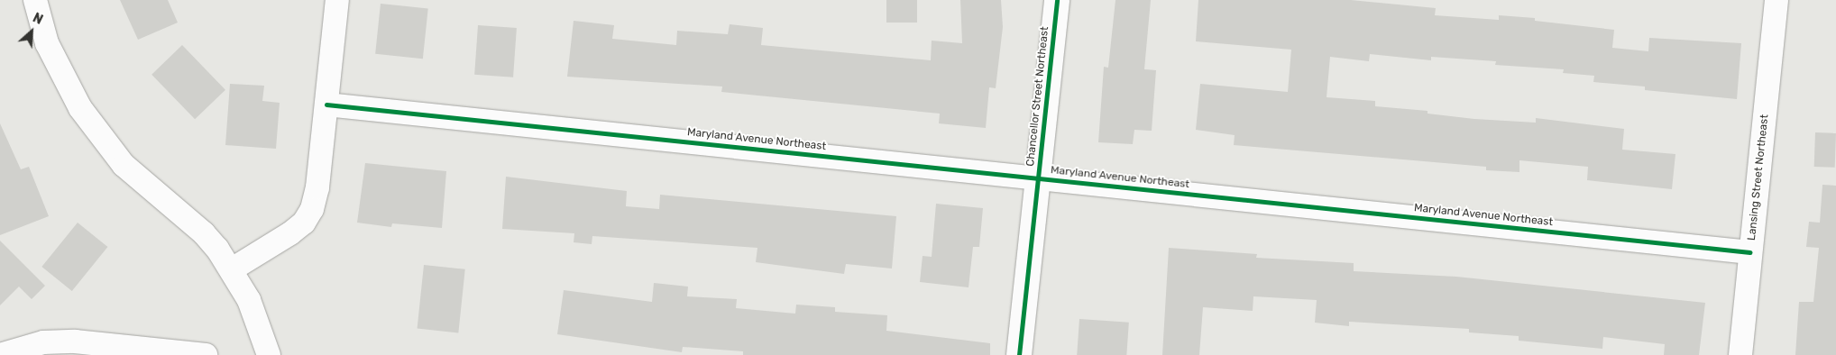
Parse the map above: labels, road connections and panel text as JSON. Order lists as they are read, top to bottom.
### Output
{
  "streets": {
    "street": ["Chancellor Street Northeast", "Maryland Avenue Northeast", "Lansing Street Northeast"]
  },
  "crossings": [
    ["Chancellor Street Northeast", "Maryland Avenue Northeast"],
    ["Maryland Avenue Northeast", "Lansing Street Northeast"]
  ],
  "north": "top right"
}
